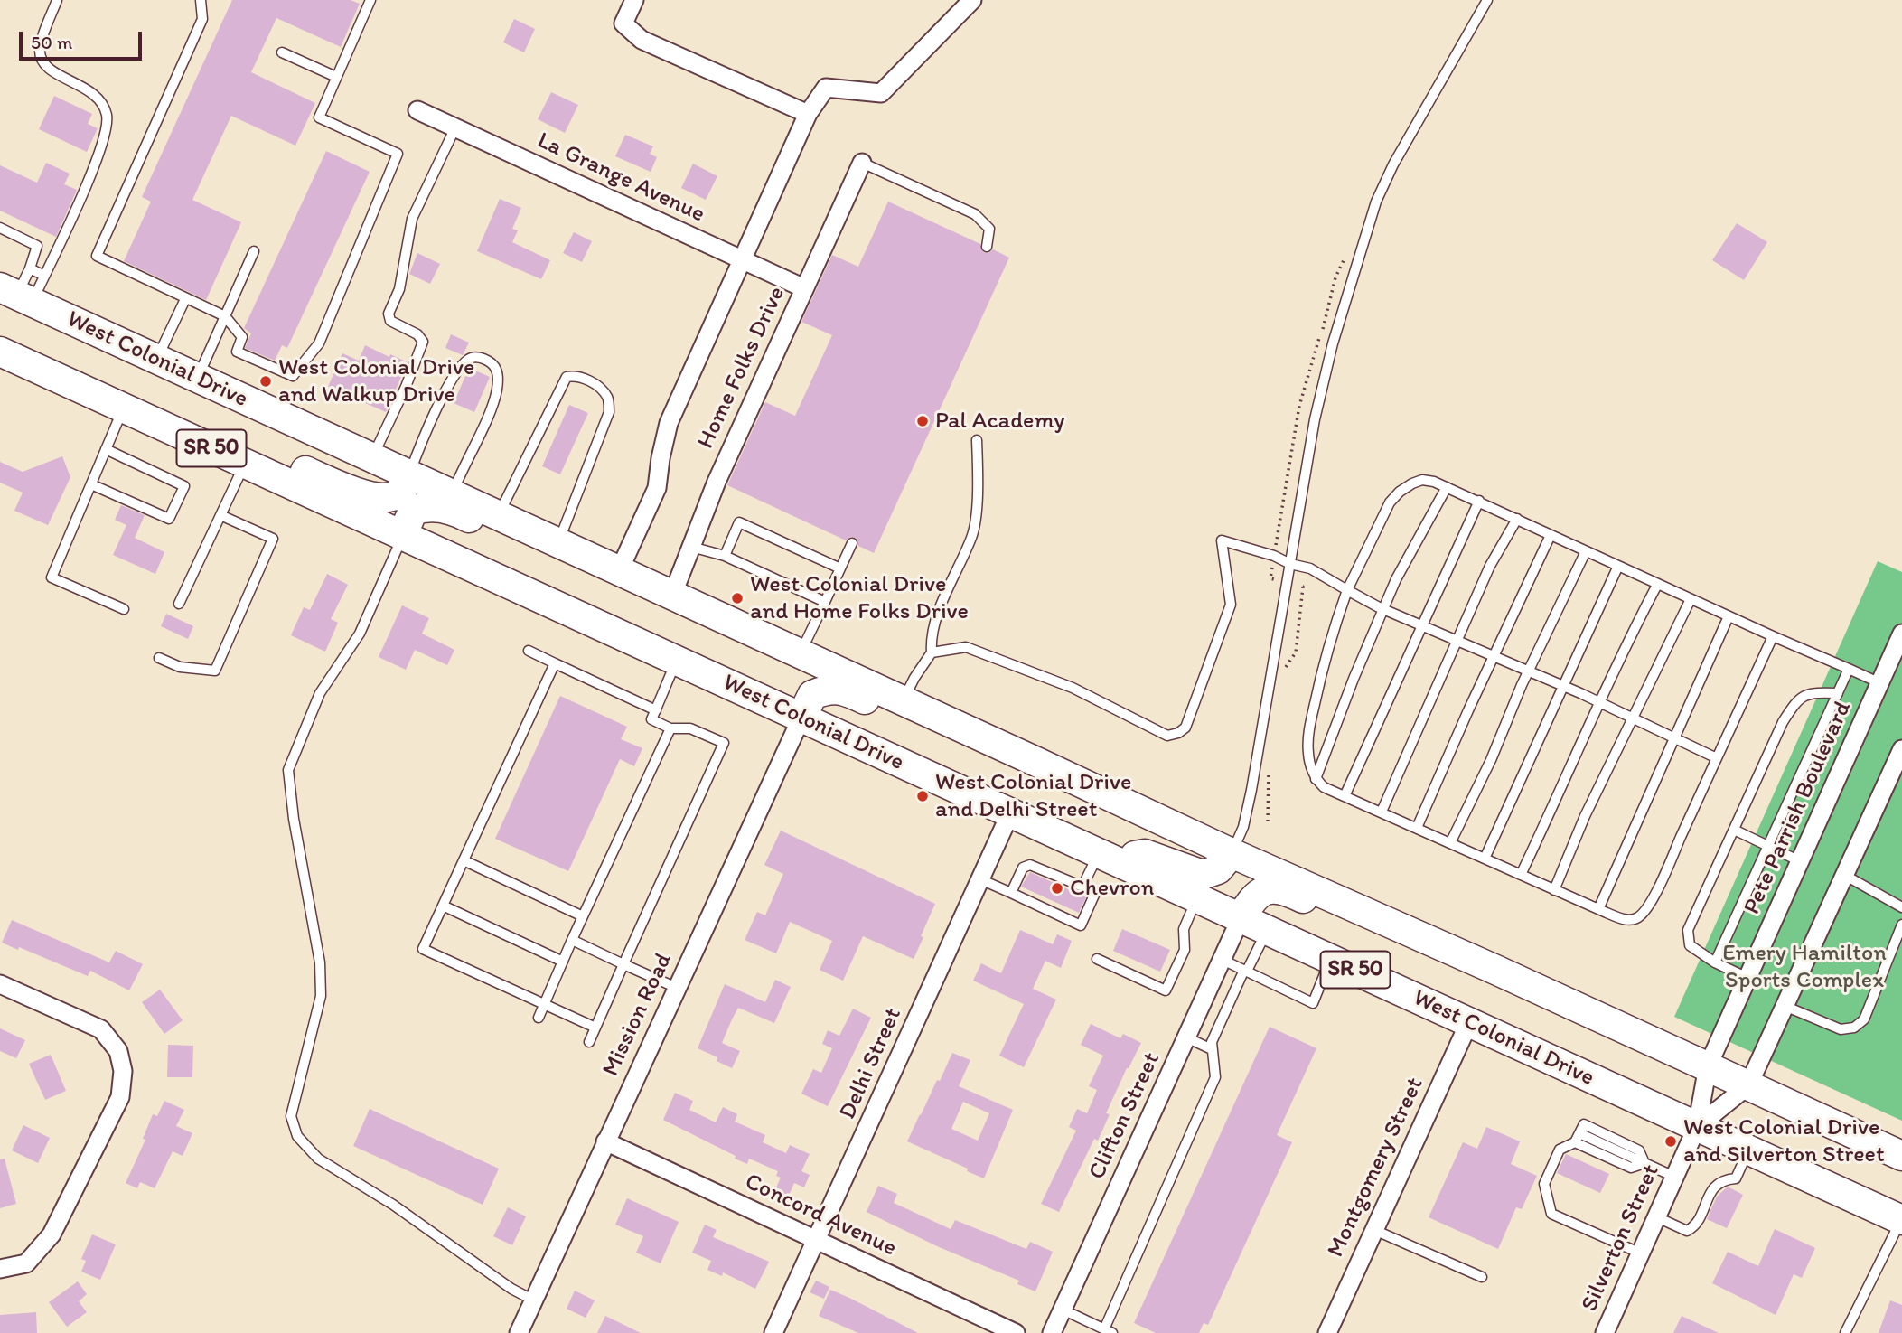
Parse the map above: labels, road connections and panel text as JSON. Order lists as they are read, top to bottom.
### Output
{
  "streets": {
    "highway": ["West Colonial Drive", "SR 50"],
    "street": [
      "La Grange Avenue",
      "Home Folks Drive",
      "Pete Parrish Boulevard",
      "Mission Road",
      "Delhi Street",
      "Clifton Street",
      "Montgomery Street",
      "Concord Avenue",
      "Silverton Street"
    ]
  },
  "crossings": [
    ["La Grange Avenue", "Home Folks Drive"],
    ["West Colonial Drive", "Home Folks Drive"],
    ["West Colonial Drive", "Pete Parrish Boulevard"],
    ["West Colonial Drive", "Mission Road"],
    ["West Colonial Drive", "Delhi Street"],
    ["West Colonial Drive", "Clifton Street"],
    ["West Colonial Drive", "Montgomery Street"],
    ["West Colonial Drive", "Silverton Street"],
    ["Pete Parrish Boulevard", "Silverton Street"],
    ["Mission Road", "Concord Avenue"],
    ["Delhi Street", "Concord Avenue"]
  ],
  "parks": ["Emery Hamilton Sports Complex"],
  "places": [
    "West Colonial Drive and Walkup Drive",
    "Pal Academy",
    "West Colonial Drive and Home Folks Drive",
    "West Colonial Drive and Delhi Street",
    "Chevron",
    "West Colonial Drive and Silverton Street"
  ],
  "scale_bar": "50 m"
}
